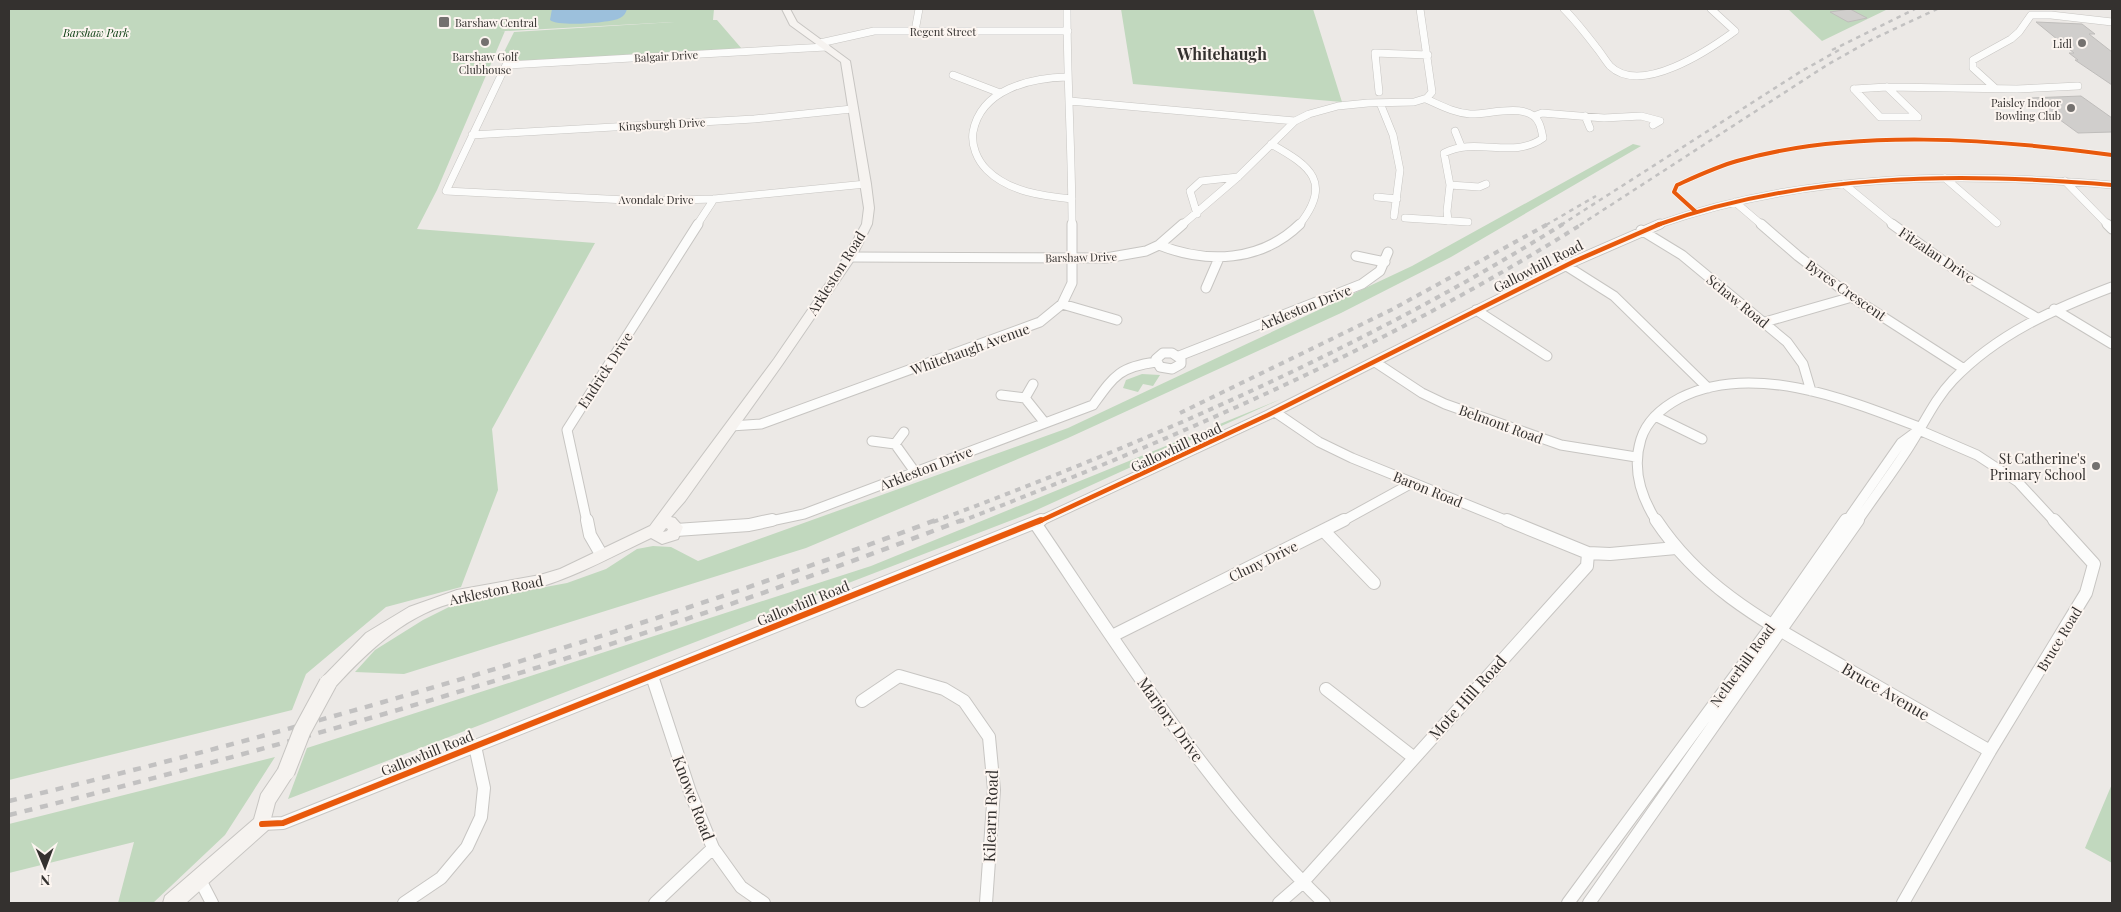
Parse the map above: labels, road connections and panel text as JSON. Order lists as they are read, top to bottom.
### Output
{
  "streets": {
    "street": [
      "Regent Street",
      "Balgair Drive",
      "Kingsburgh Drive",
      "Avondale Drive",
      "Fitzalan Drive",
      "Barshaw Drive",
      "Gallowhill Road",
      "Arkleston Road",
      "Byres Crescent",
      "Schaw Road",
      "Arkleston Drive",
      "Whitehaugh Avenue",
      "Endrick Drive",
      "Belmont Road",
      "Baron Road",
      "Cluny Drive",
      "Bruce Road",
      "Netherhill Road",
      "Bruce Avenue",
      "Mote Hill Road",
      "Marjory Drive",
      "Knowe Road",
      "Kilearn Road"
    ]
  },
  "crossings": [
    ["Regent Street", "Balgair Drive"],
    ["Regent Street", "Arkleston Road"],
    ["Regent Street", "Whitehaugh Avenue"],
    ["Balgair Drive", "Kingsburgh Drive"],
    ["Balgair Drive", "Avondale Drive"],
    ["Balgair Drive", "Arkleston Road"],
    ["Kingsburgh Drive", "Avondale Drive"],
    ["Kingsburgh Drive", "Arkleston Road"],
    ["Avondale Drive", "Arkleston Road"],
    ["Avondale Drive", "Endrick Drive"],
    ["Fitzalan Drive", "Gallowhill Road"],
    ["Fitzalan Drive", "Netherhill Road"],
    ["Barshaw Drive", "Arkleston Road"],
    ["Barshaw Drive", "Whitehaugh Avenue"],
    ["Gallowhill Road", "Arkleston Road"],
    ["Gallowhill Road", "Byres Crescent"],
    ["Gallowhill Road", "Schaw Road"],
    ["Gallowhill Road", "Belmont Road"],
    ["Gallowhill Road", "Baron Road"],
    ["Gallowhill Road", "Marjory Drive"],
    ["Gallowhill Road", "Knowe Road"],
    ["Arkleston Road", "Arkleston Drive"],
    ["Arkleston Road", "Whitehaugh Avenue"],
    ["Arkleston Road", "Endrick Drive"],
    ["Byres Crescent", "Netherhill Road"],
    ["Belmont Road", "Bruce Avenue"],
    ["Baron Road", "Cluny Drive"],
    ["Baron Road", "Mote Hill Road"],
    ["Cluny Drive", "Marjory Drive"],
    ["Bruce Road", "Netherhill Road"],
    ["Bruce Road", "Bruce Avenue"],
    ["Netherhill Road", "Bruce Avenue"],
    ["Mote Hill Road", "Marjory Drive"]
  ],
  "districts": ["Whitehaugh"],
  "parks": ["Barshaw Park"],
  "places": {
    "transit": ["Barshaw Central"],
    "other": [
      "Barshaw Golf Clubhouse",
      "Lidl",
      "Paisley Indoor Bowling Club",
      "St Catherine's Primary School"
    ]
  },
  "north": "bottom"
}
